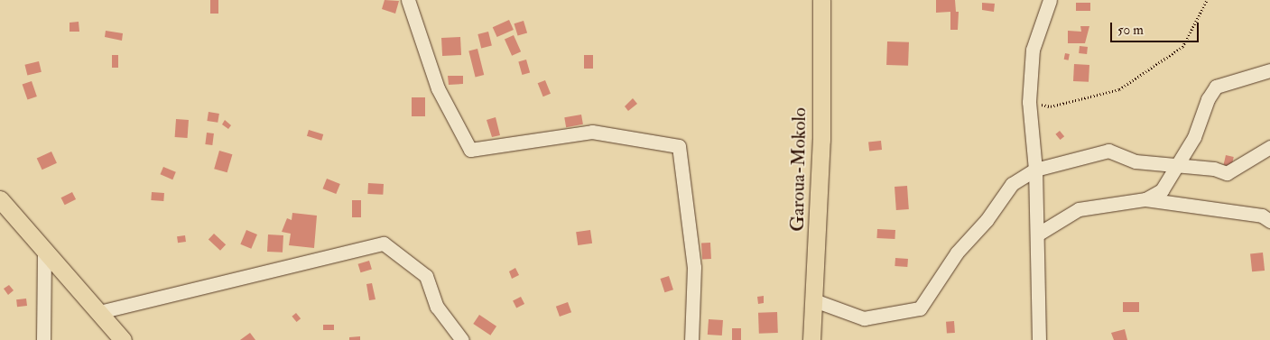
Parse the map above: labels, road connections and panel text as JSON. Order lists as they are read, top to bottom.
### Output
{
  "streets": {
    "main road": ["Garoua-Mokolo"]
  },
  "scale_bar": "50 m"
}
